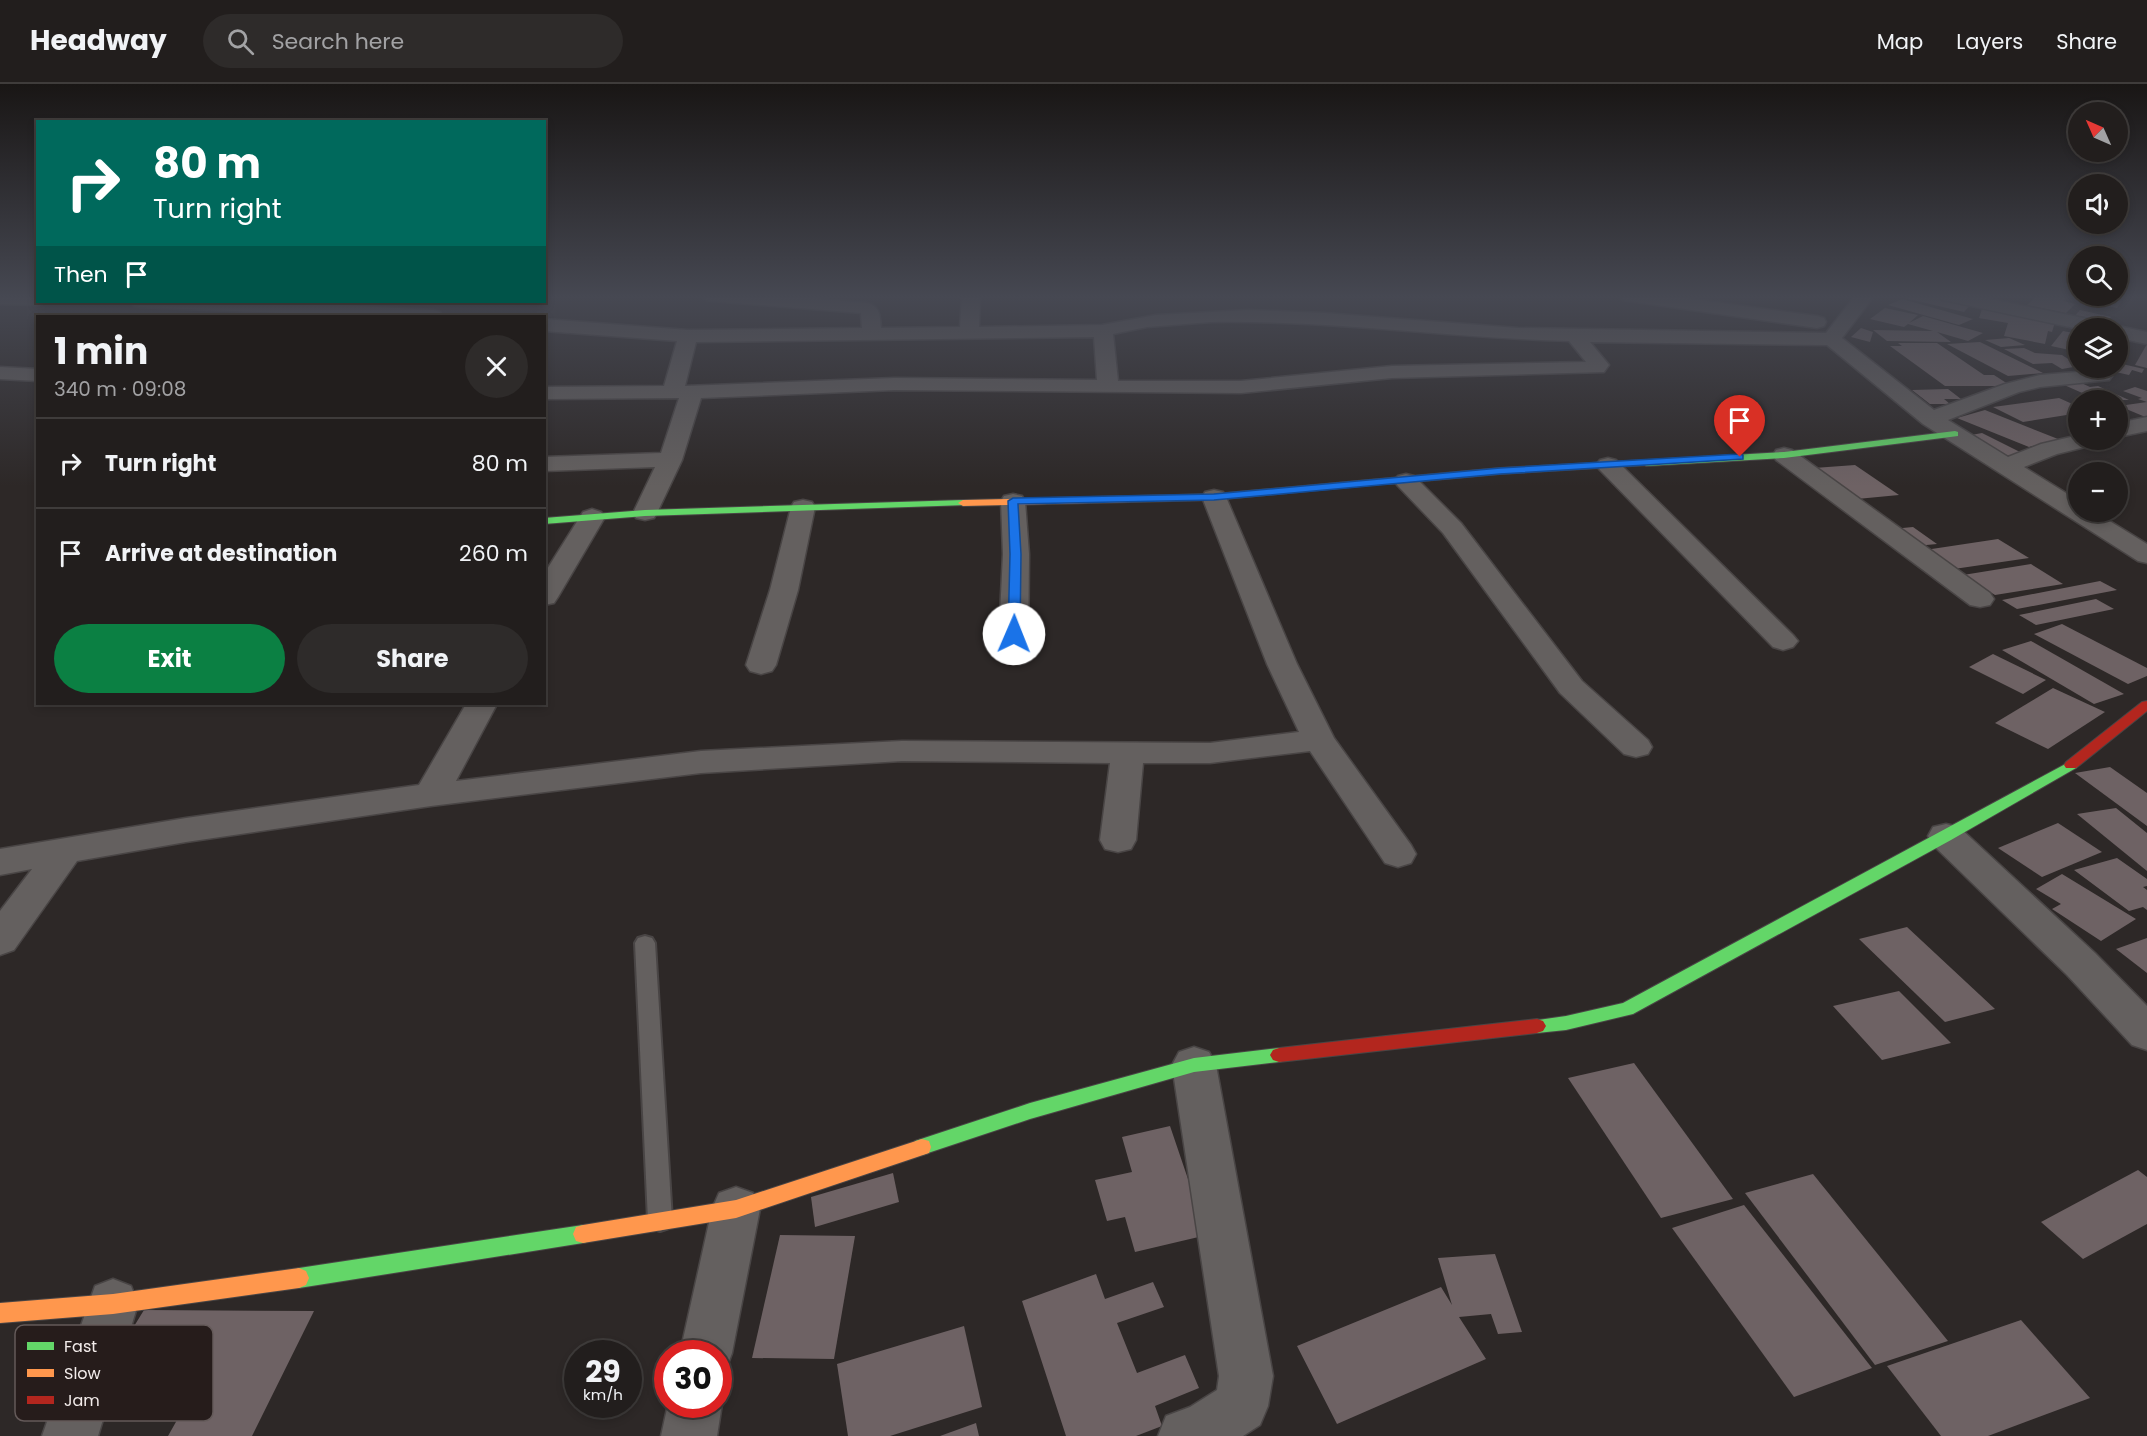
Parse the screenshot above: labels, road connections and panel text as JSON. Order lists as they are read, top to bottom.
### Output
{
  "legend": ["Fast", "Slow", "Jam"],
  "north": "top left",
  "page": {
    "header": "Headway",
    "search": "Search here",
    "nav": ["Map", "Layers", "Share"],
    "map_buttons": ["+", "−"],
    "turn": ["80 m", "Turn right"],
    "then": "Then",
    "heading": ["1 min", "340 m · 09:08"],
    "list": [
      {
        "name": "Turn right",
        "value": "80 m"
      },
      {
        "name": "Arrive at destination",
        "value": "260 m"
      }
    ],
    "buttons": ["Exit", "Share"],
    "speed": "29 km/h",
    "limit": "30"
  }
}
